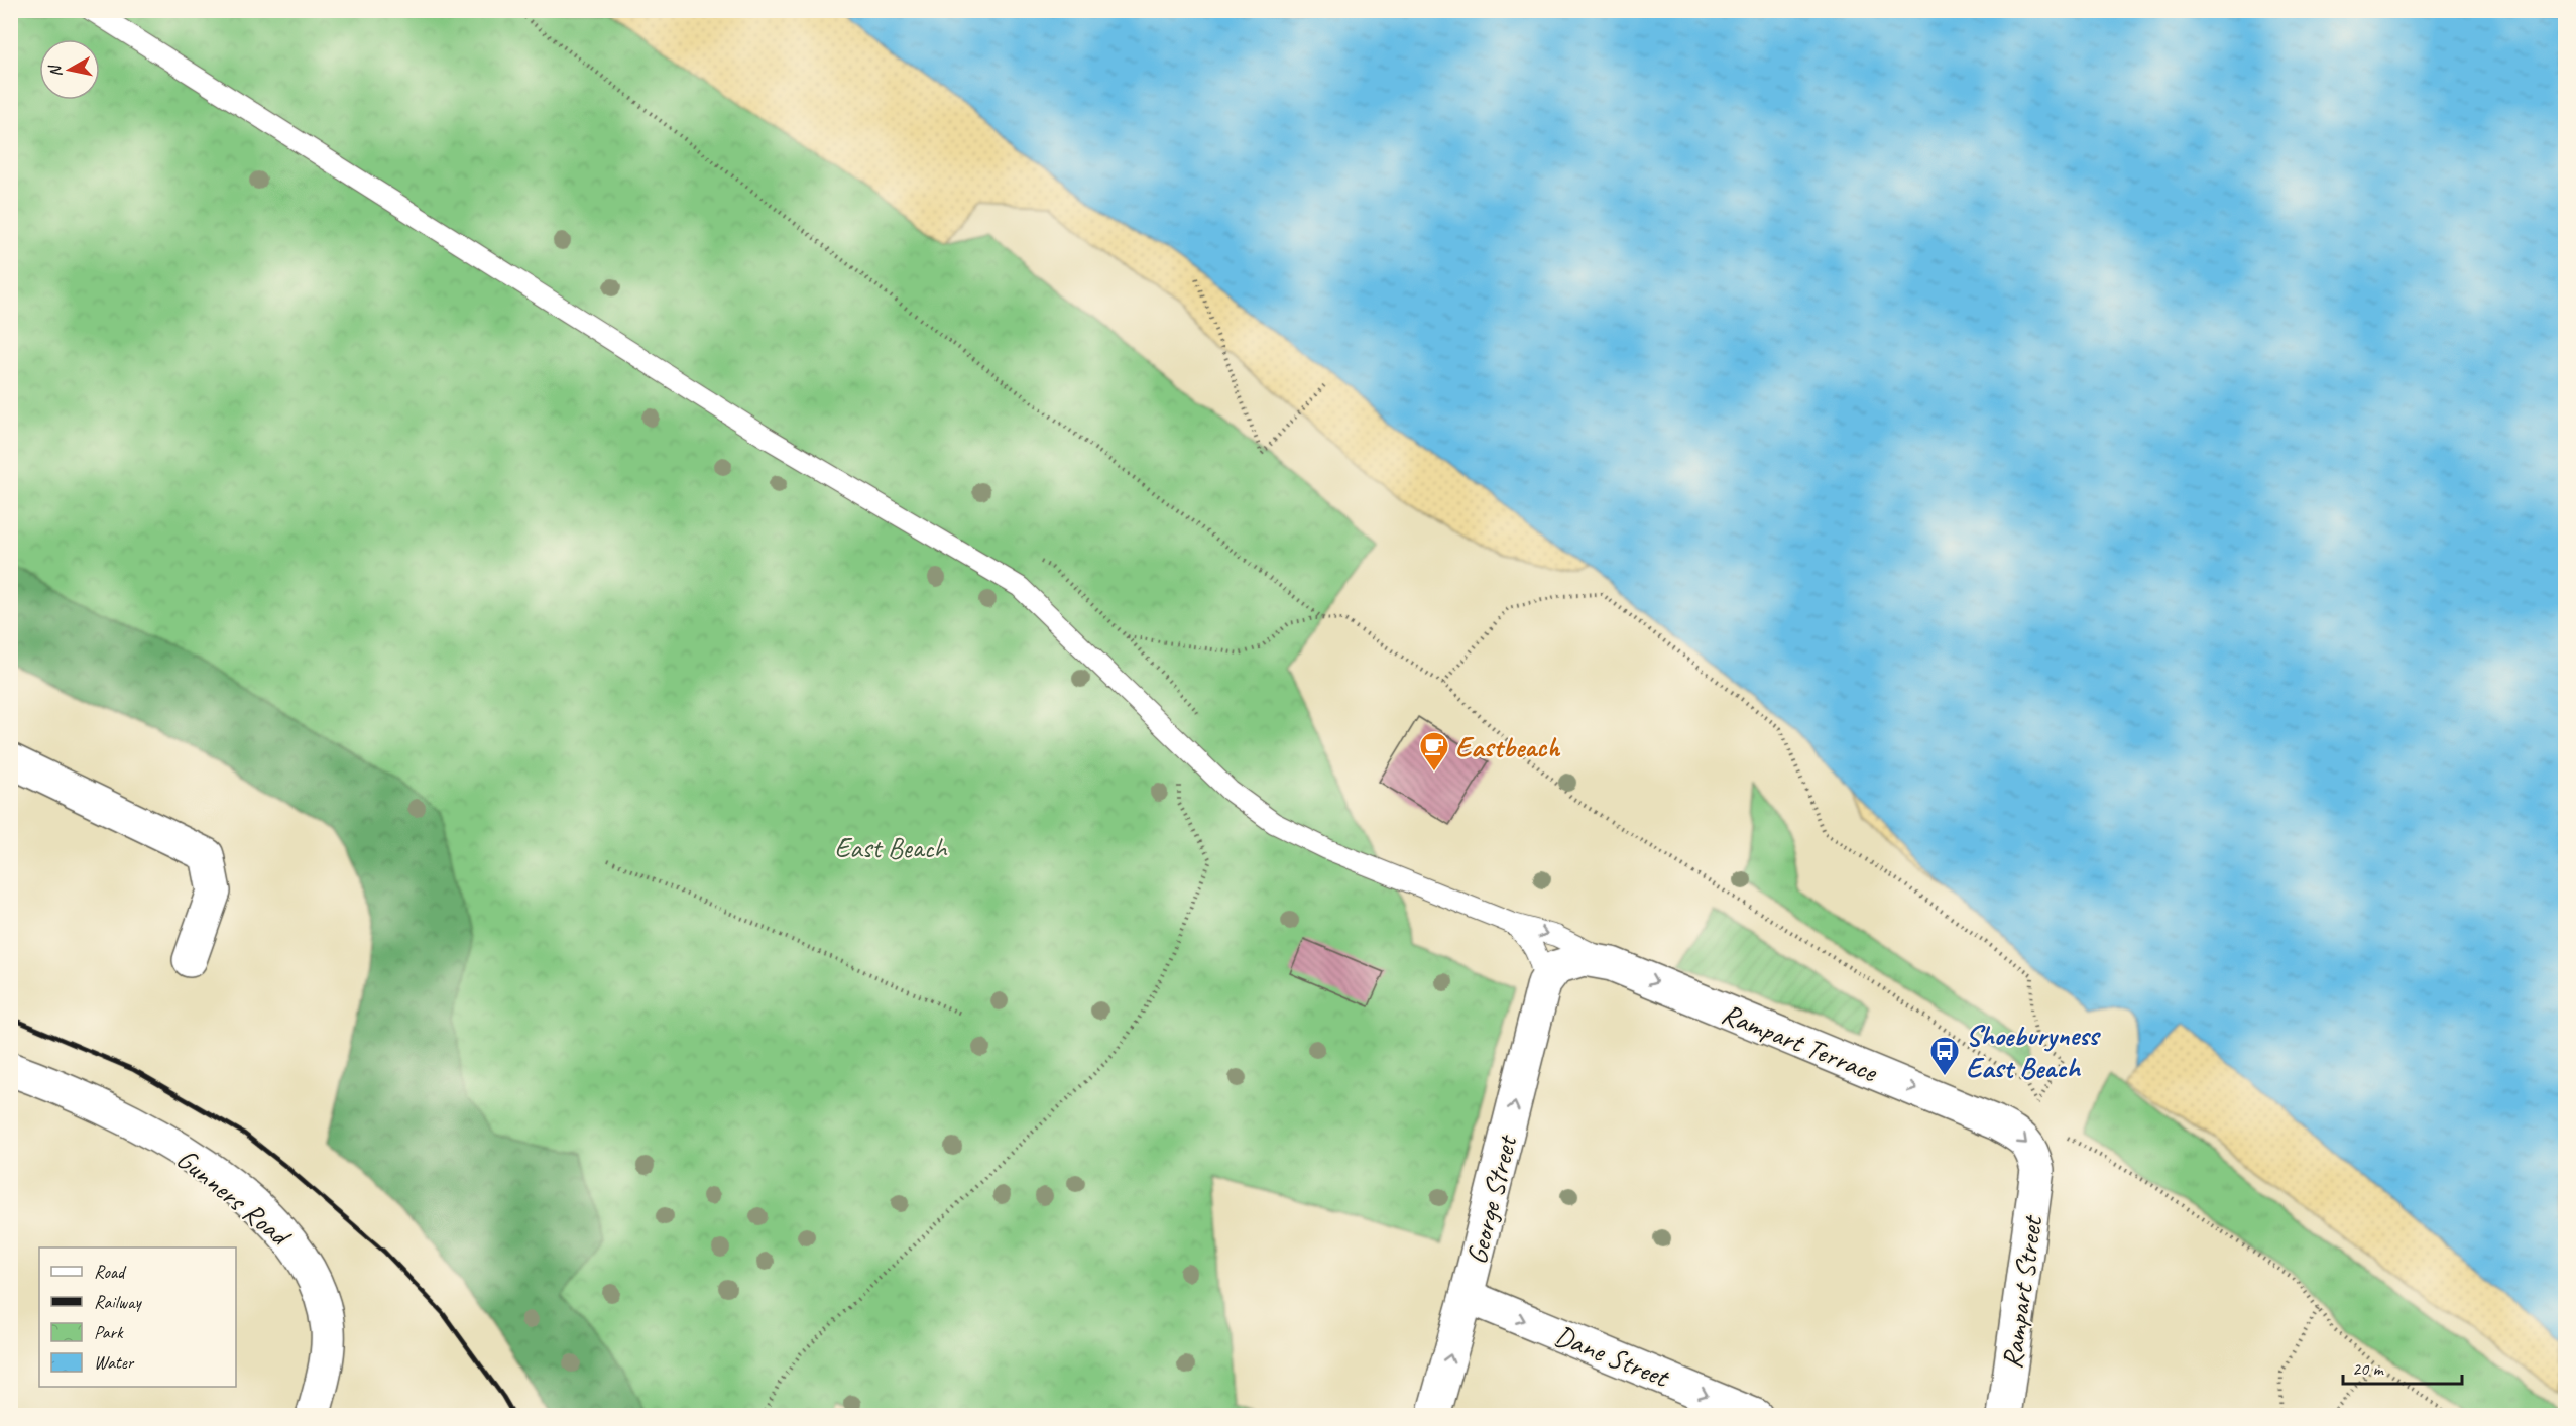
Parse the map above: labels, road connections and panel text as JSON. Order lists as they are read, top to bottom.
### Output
{
  "streets": {
    "street": [
      "Rampart Terrace",
      "Gunners Road",
      "George Street",
      "Rampart Street",
      "Dane Street"
    ]
  },
  "crossings": [
    ["Rampart Terrace", "George Street"],
    ["Rampart Terrace", "Rampart Street"],
    ["George Street", "Dane Street"]
  ],
  "one_way": ["Rampart Terrace", "George Street", "Dane Street"],
  "parks": ["East Beach"],
  "places": {
    "cafe": ["Eastbeach"],
    "bus stop": ["Shoeburyness East Beach"]
  },
  "legend": [
    "Road",
    "Railway",
    "Park",
    "Water"
  ],
  "scale_bar": "20 m",
  "north": "left"
}
